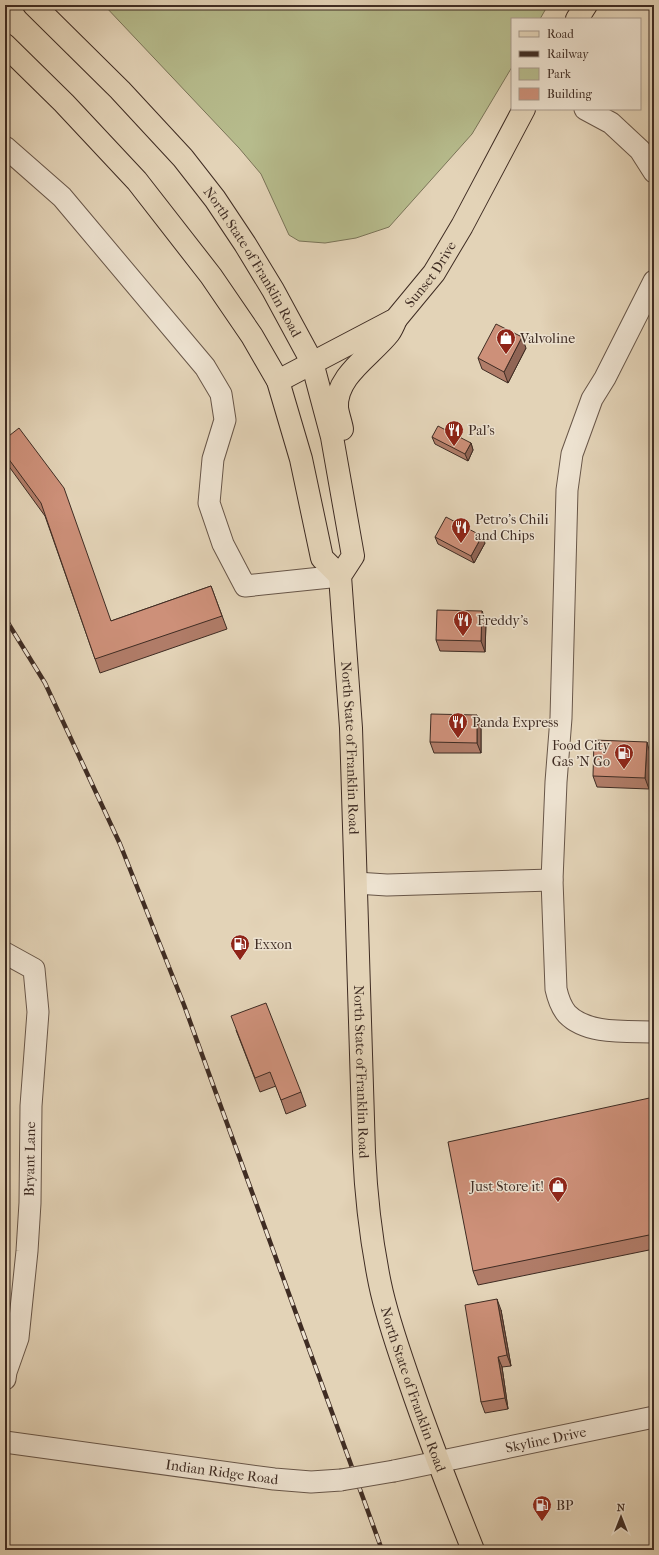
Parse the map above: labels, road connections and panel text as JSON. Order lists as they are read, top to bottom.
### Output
{
  "streets": {
    "main road": ["North State of Franklin Road", "Sunset Drive"],
    "street": ["Bryant Lane", "Skyline Drive", "Indian Ridge Road"]
  },
  "crossings": [
    ["North State of Franklin Road", "Sunset Drive"],
    ["North State of Franklin Road", "Skyline Drive"],
    ["North State of Franklin Road", "Indian Ridge Road"],
    ["Skyline Drive", "Indian Ridge Road"]
  ],
  "places": {
    "shop": ["Valvoline", "Just Store it!"],
    "restaurant": [
      "Pal's",
      "Petro's Chili and Chips",
      "Freddy's",
      "Panda Express"
    ],
    "fuel station": ["Food City Gas 'N Go", "Exxon", "BP"]
  },
  "legend": [
    "Road",
    "Railway",
    "Park",
    "Building"
  ],
  "north": "top"
}
